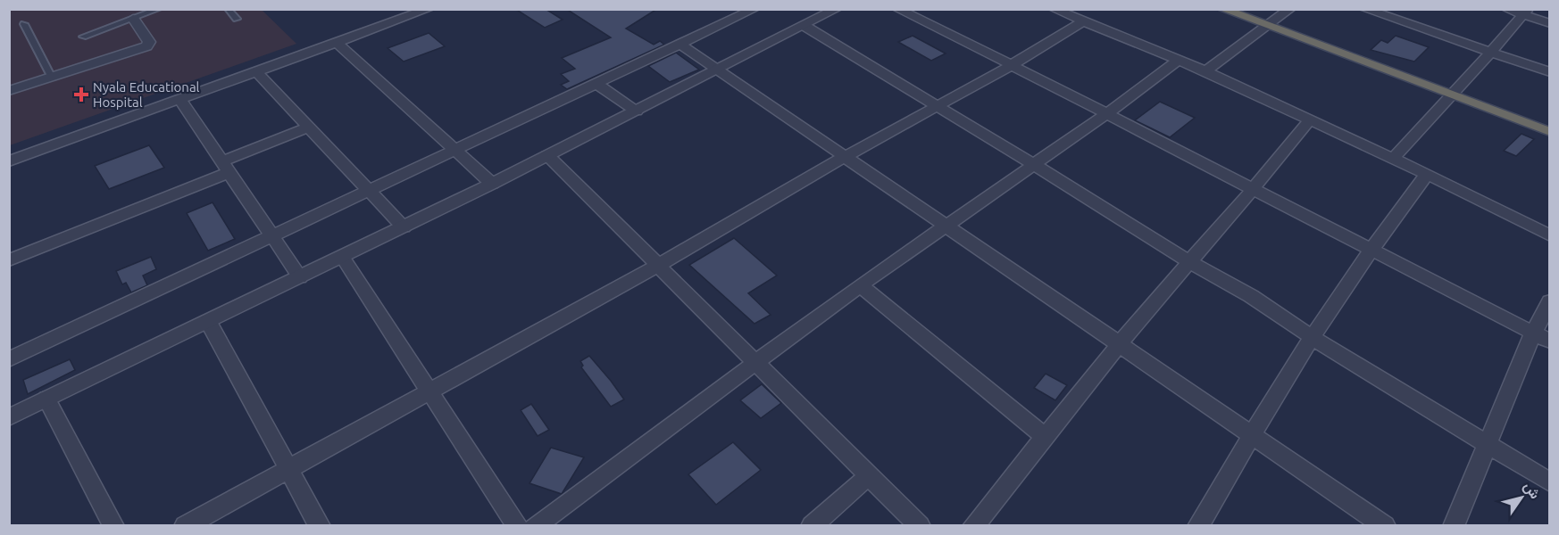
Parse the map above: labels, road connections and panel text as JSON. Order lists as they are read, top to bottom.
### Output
{
  "places": {
    "health": ["Nyala Educational Hospital"]
  },
  "north": "top right"
}
